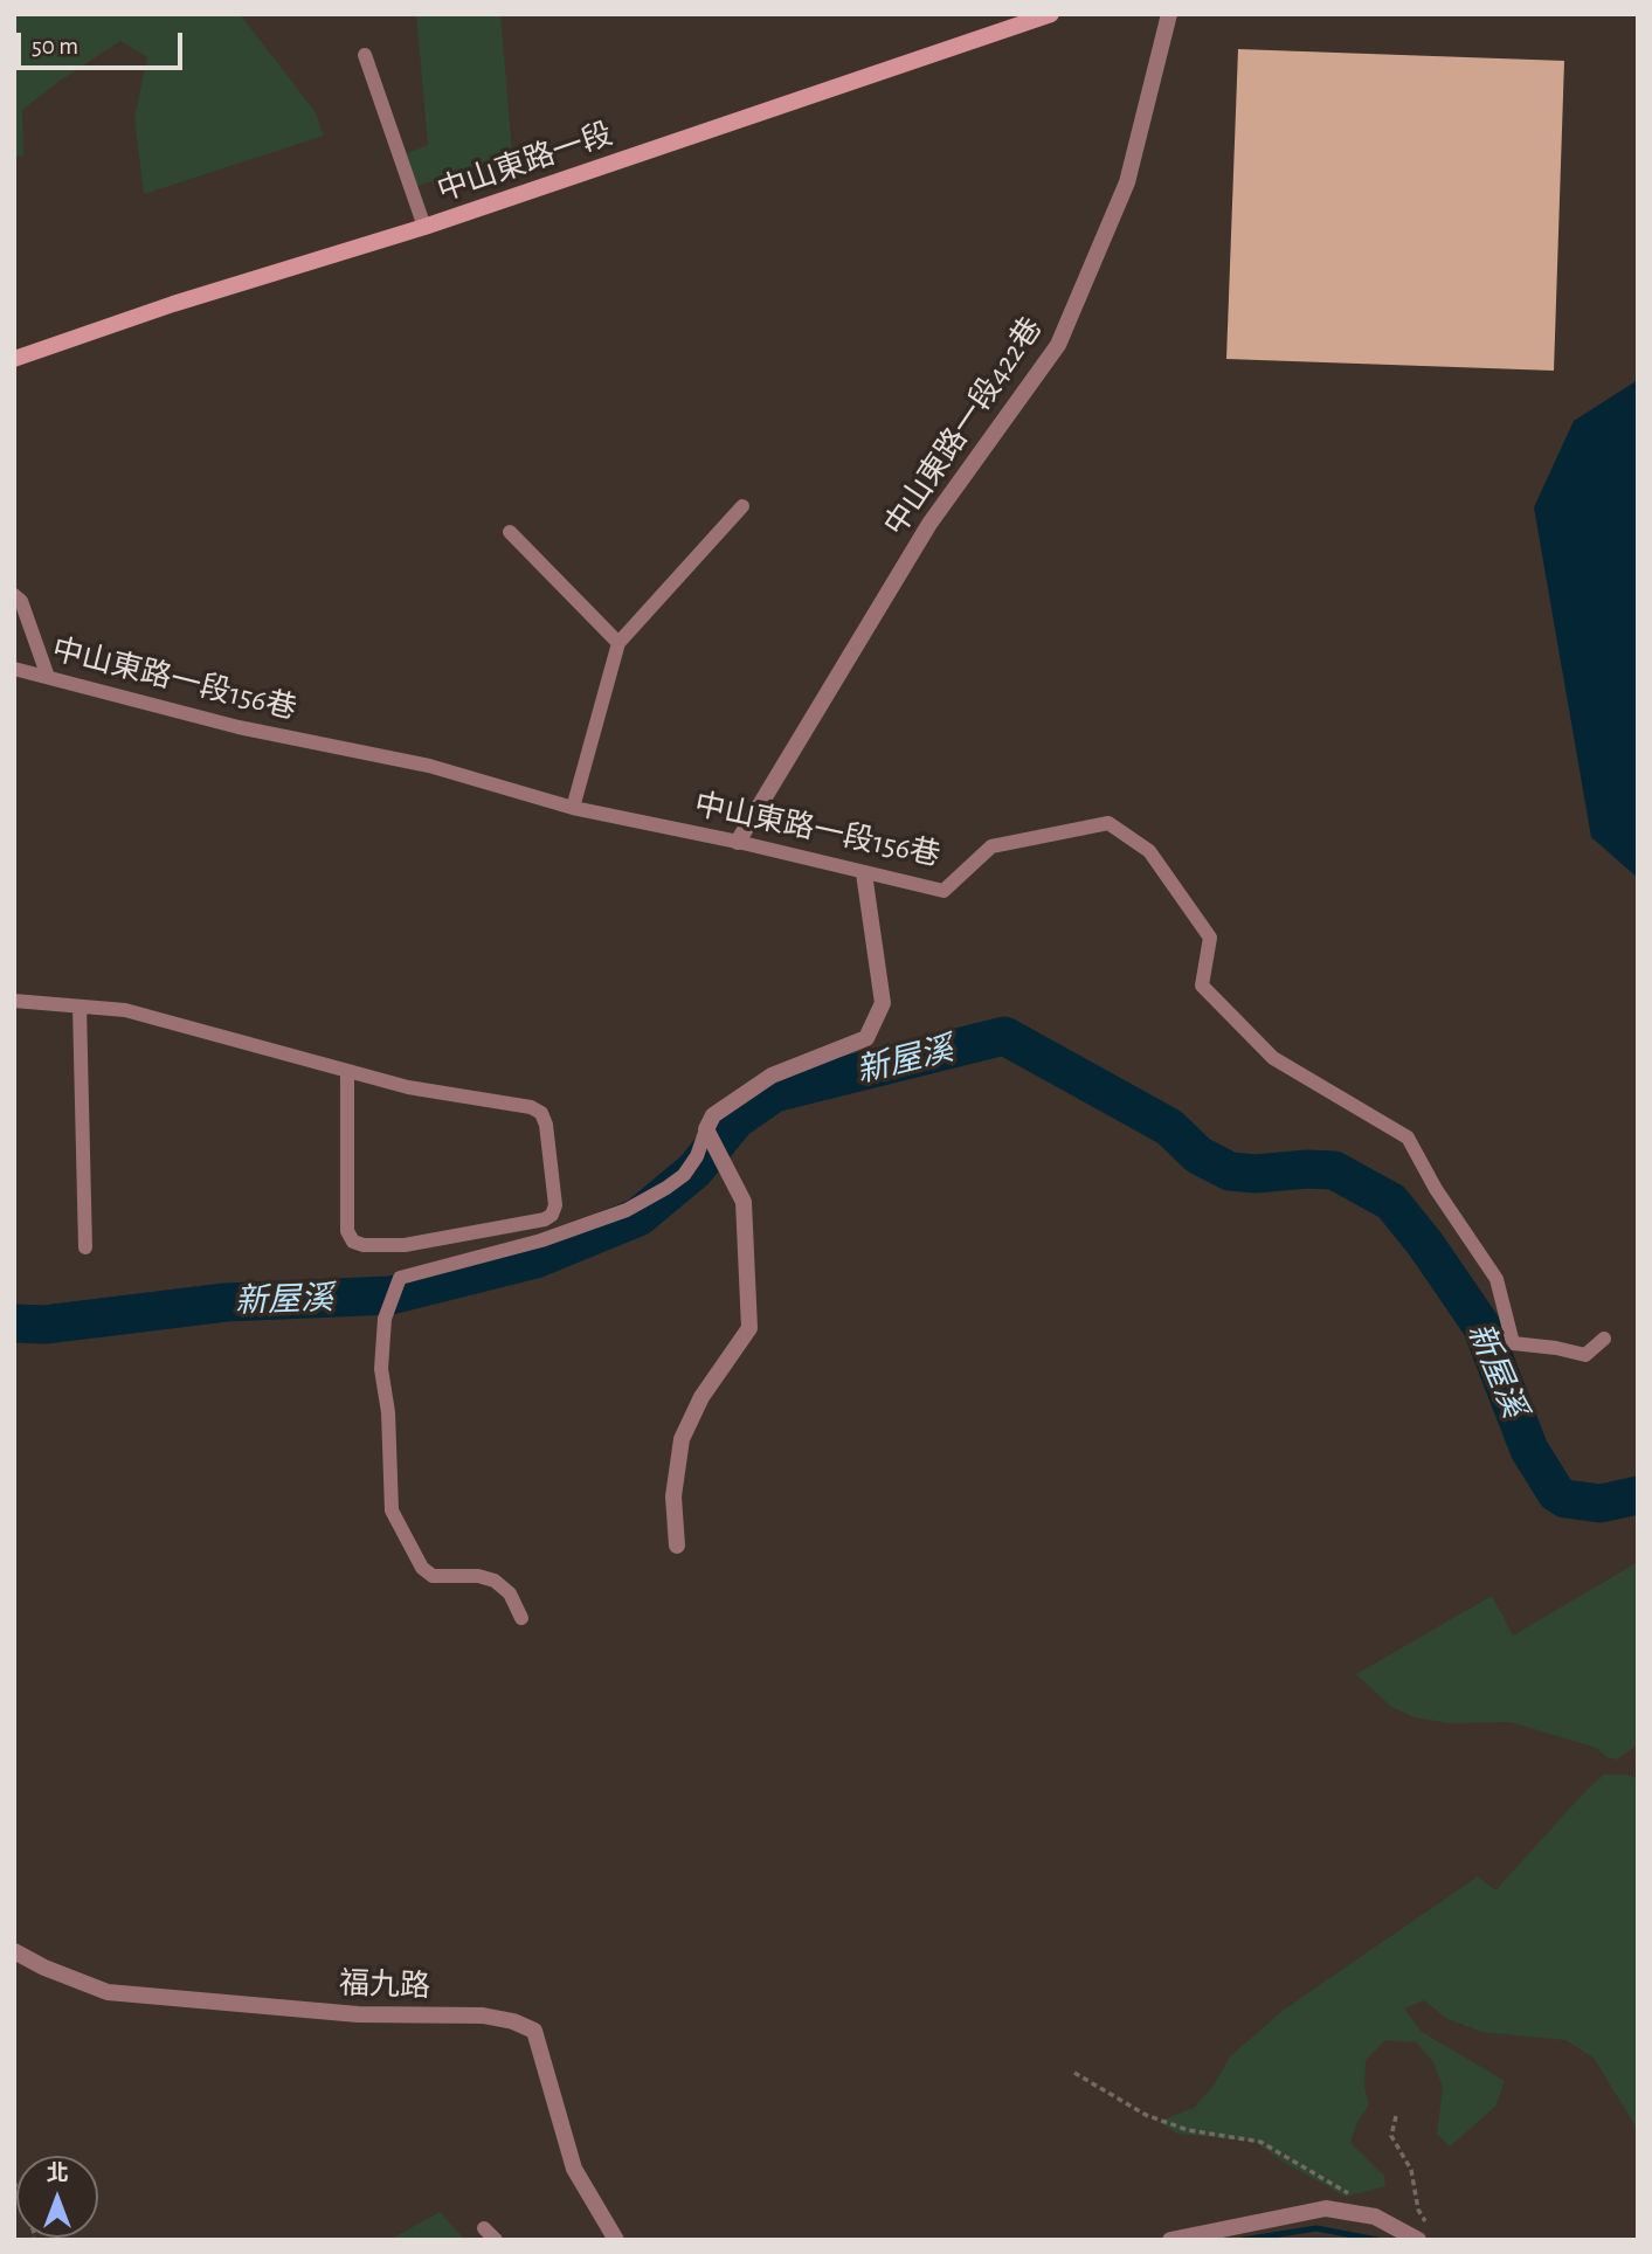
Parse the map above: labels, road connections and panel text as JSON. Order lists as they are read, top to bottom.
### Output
{
  "streets": {
    "main road": ["中山東路一段"],
    "street": ["中山東路一段422巷", "福九路"],
    "lane": ["中山東路一段156巷"]
  },
  "crossings": [
    ["中山東路一段422巷", "中山東路一段156巷"]
  ],
  "water": ["新屋溪"],
  "scale_bar": "50 m",
  "north": "top"
}
